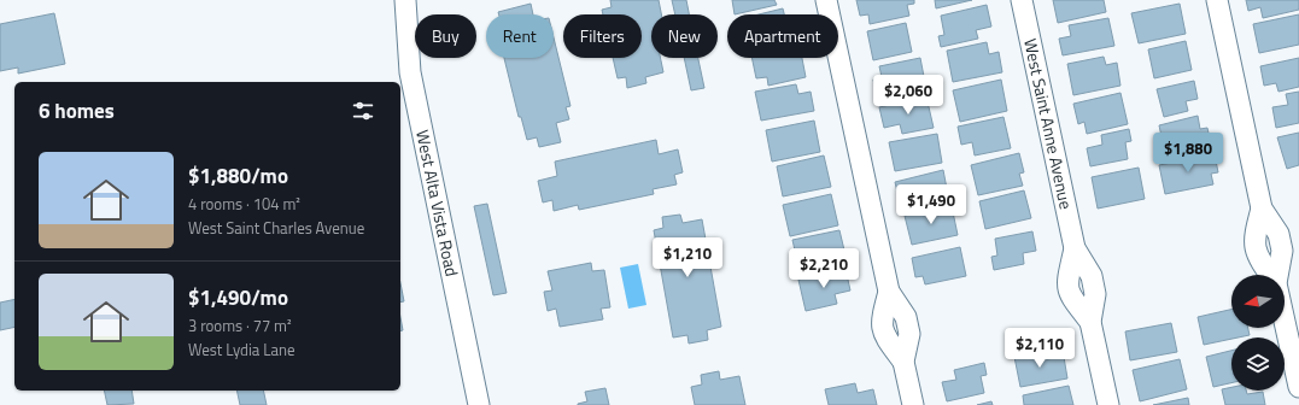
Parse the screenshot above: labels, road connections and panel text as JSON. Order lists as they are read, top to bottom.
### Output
{
  "streets": {
    "street": ["West Saint Anne Avenue", "West Alta Vista Road"]
  },
  "north": "left",
  "page": {
    "chip": [
      "Buy",
      "Rent",
      "Filters",
      "New",
      "Apartment"
    ],
    "price": [
      "$2,060",
      "$1,880",
      "$1,490",
      "$1,210",
      "$2,210",
      "$2,110"
    ],
    "heading": "6 homes",
    "list": [
      {
        "name": "$1,880/mo",
        "note": "4 rooms · 104 m² · West Saint Charles Avenue"
      },
      {
        "name": "$1,490/mo",
        "note": "3 rooms · 77 m² · West Lydia Lane"
      }
    ]
  }
}
